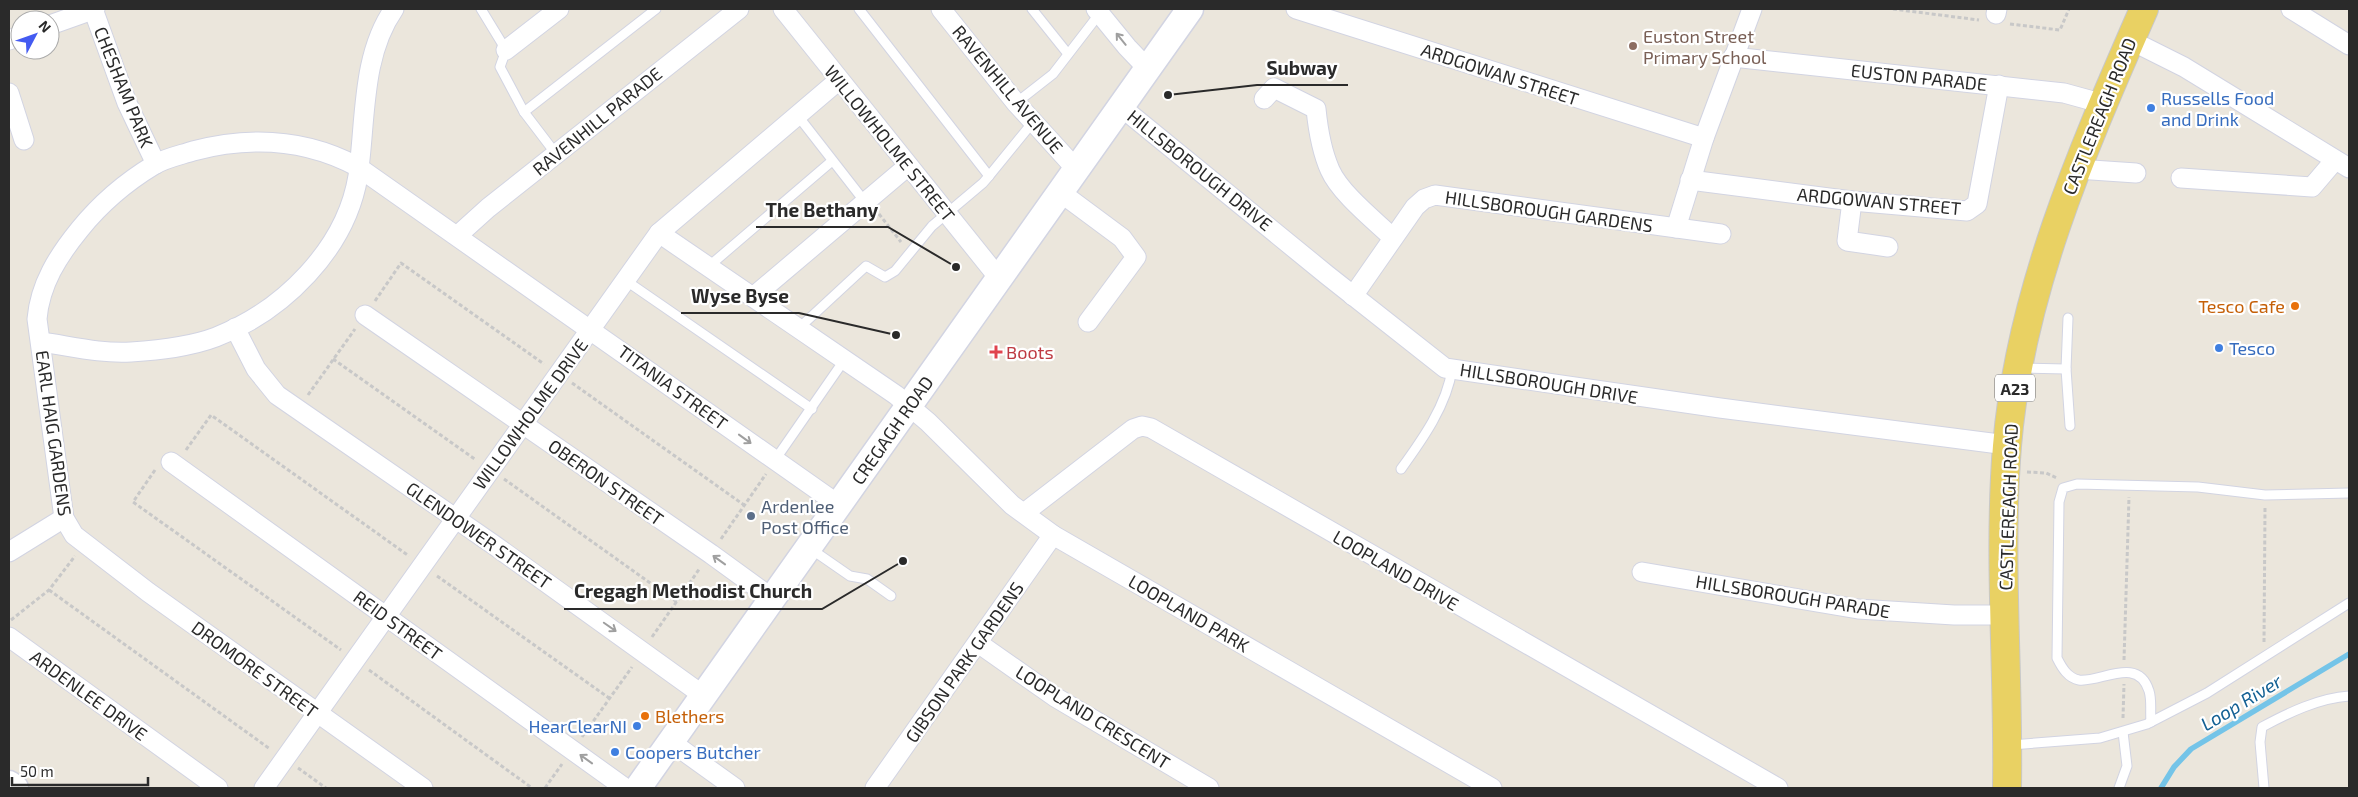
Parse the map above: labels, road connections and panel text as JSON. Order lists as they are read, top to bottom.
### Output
{
  "streets": {
    "main road": ["CASTLEREAGH ROAD", "A23"],
    "street": [
      "ARDGOWAN STREET",
      "EUSTON PARADE",
      "CHESHAM PARK",
      "RAVENHILL AVENUE",
      "RAVENHILL PARADE",
      "WILLOWHOLME STREET",
      "HILLSBOROUGH DRIVE",
      "HILLSBOROUGH GARDENS",
      "TITANIA STREET",
      "WILLOWHOLME DRIVE",
      "CREGAGH ROAD",
      "EARL HAIG GARDENS",
      "OBERON STREET",
      "GLENDOWER STREET",
      "LOOPLAND DRIVE",
      "HILLSBOROUGH PARADE",
      "LOOPLAND PARK",
      "REID STREET",
      "GIBSON PARK GARDENS",
      "DROMORE STREET",
      "ARDENLEE DRIVE",
      "LOOPLAND CRESCENT"
    ]
  },
  "crossings": [
    ["ARDGOWAN STREET", "EUSTON PARADE"],
    ["ARDGOWAN STREET", "HILLSBOROUGH GARDENS"],
    ["EUSTON PARADE", "CASTLEREAGH ROAD"],
    ["EUSTON PARADE", "HILLSBOROUGH GARDENS"],
    ["CHESHAM PARK", "TITANIA STREET"],
    ["CHESHAM PARK", "EARL HAIG GARDENS"],
    ["RAVENHILL AVENUE", "CREGAGH ROAD"],
    ["CASTLEREAGH ROAD", "HILLSBOROUGH DRIVE"],
    ["CASTLEREAGH ROAD", "HILLSBOROUGH PARADE"],
    ["RAVENHILL PARADE", "TITANIA STREET"],
    ["WILLOWHOLME STREET", "WILLOWHOLME DRIVE"],
    ["WILLOWHOLME STREET", "CREGAGH ROAD"],
    ["HILLSBOROUGH DRIVE", "HILLSBOROUGH GARDENS"],
    ["HILLSBOROUGH DRIVE", "CREGAGH ROAD"],
    ["TITANIA STREET", "WILLOWHOLME DRIVE"],
    ["TITANIA STREET", "CREGAGH ROAD"],
    ["TITANIA STREET", "EARL HAIG GARDENS"],
    ["WILLOWHOLME DRIVE", "OBERON STREET"],
    ["WILLOWHOLME DRIVE", "GLENDOWER STREET"],
    ["WILLOWHOLME DRIVE", "LOOPLAND PARK"],
    ["WILLOWHOLME DRIVE", "REID STREET"],
    ["WILLOWHOLME DRIVE", "DROMORE STREET"],
    ["CREGAGH ROAD", "OBERON STREET"],
    ["CREGAGH ROAD", "GLENDOWER STREET"],
    ["CREGAGH ROAD", "LOOPLAND PARK"],
    ["EARL HAIG GARDENS", "DROMORE STREET"],
    ["LOOPLAND DRIVE", "LOOPLAND PARK"],
    ["LOOPLAND PARK", "GIBSON PARK GARDENS"],
    ["GIBSON PARK GARDENS", "LOOPLAND CRESCENT"]
  ],
  "one_way": ["GLENDOWER STREET"],
  "water": ["Loop River"],
  "places": {
    "other": [
      "Euston Street Primary School",
      "Subway",
      "Russells Food and Drink",
      "The Bethany",
      "Tesco Cafe",
      "Wyse Byse",
      "Tesco",
      "Ardenlee Post Office",
      "Cregagh Methodist Church",
      "Blethers",
      "HearClearNI",
      "Coopers Butcher"
    ],
    "health": ["Boots"]
  },
  "scale_bar": "50 m",
  "north": "top right"
}
